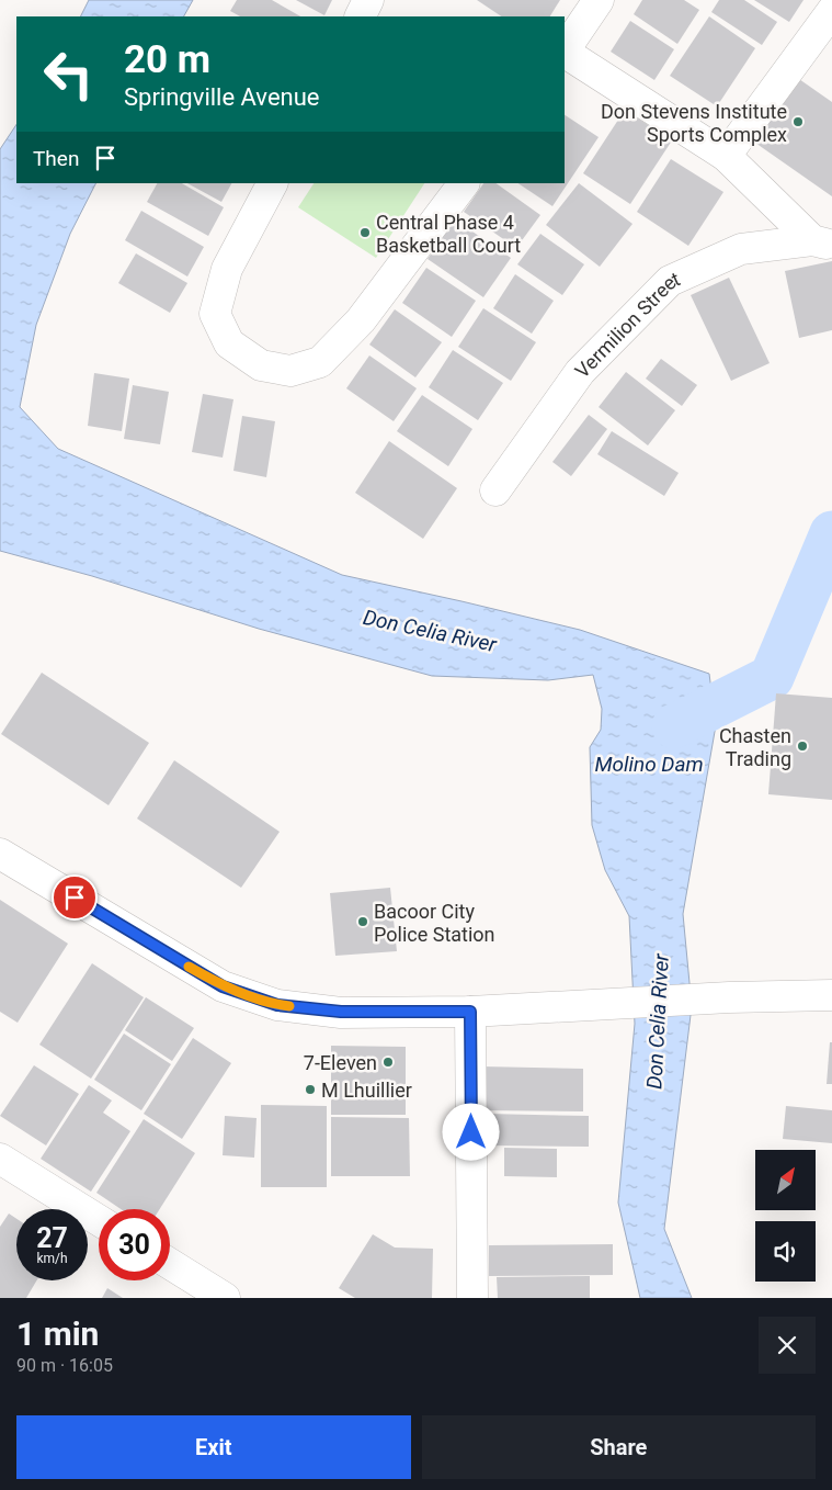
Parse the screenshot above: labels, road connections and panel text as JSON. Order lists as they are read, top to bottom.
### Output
{
  "streets": {
    "street": ["Vermilion Street"]
  },
  "water": ["Don Celia River", "Molino Dam"],
  "places": [
    "Don Stevens Institute Sports Complex",
    "Central Phase 4 Basketball Court",
    "Chasten Trading",
    "Bacoor City Police Station",
    "7-Eleven",
    "M Lhuillier"
  ],
  "north": "top right",
  "page": {
    "turn": ["20 m", "Springville Avenue"],
    "then": "Then",
    "speed": "27 km/h",
    "limit": "30",
    "heading": ["1 min", "90 m · 16:05"],
    "buttons": ["Exit", "Share"]
  }
}
